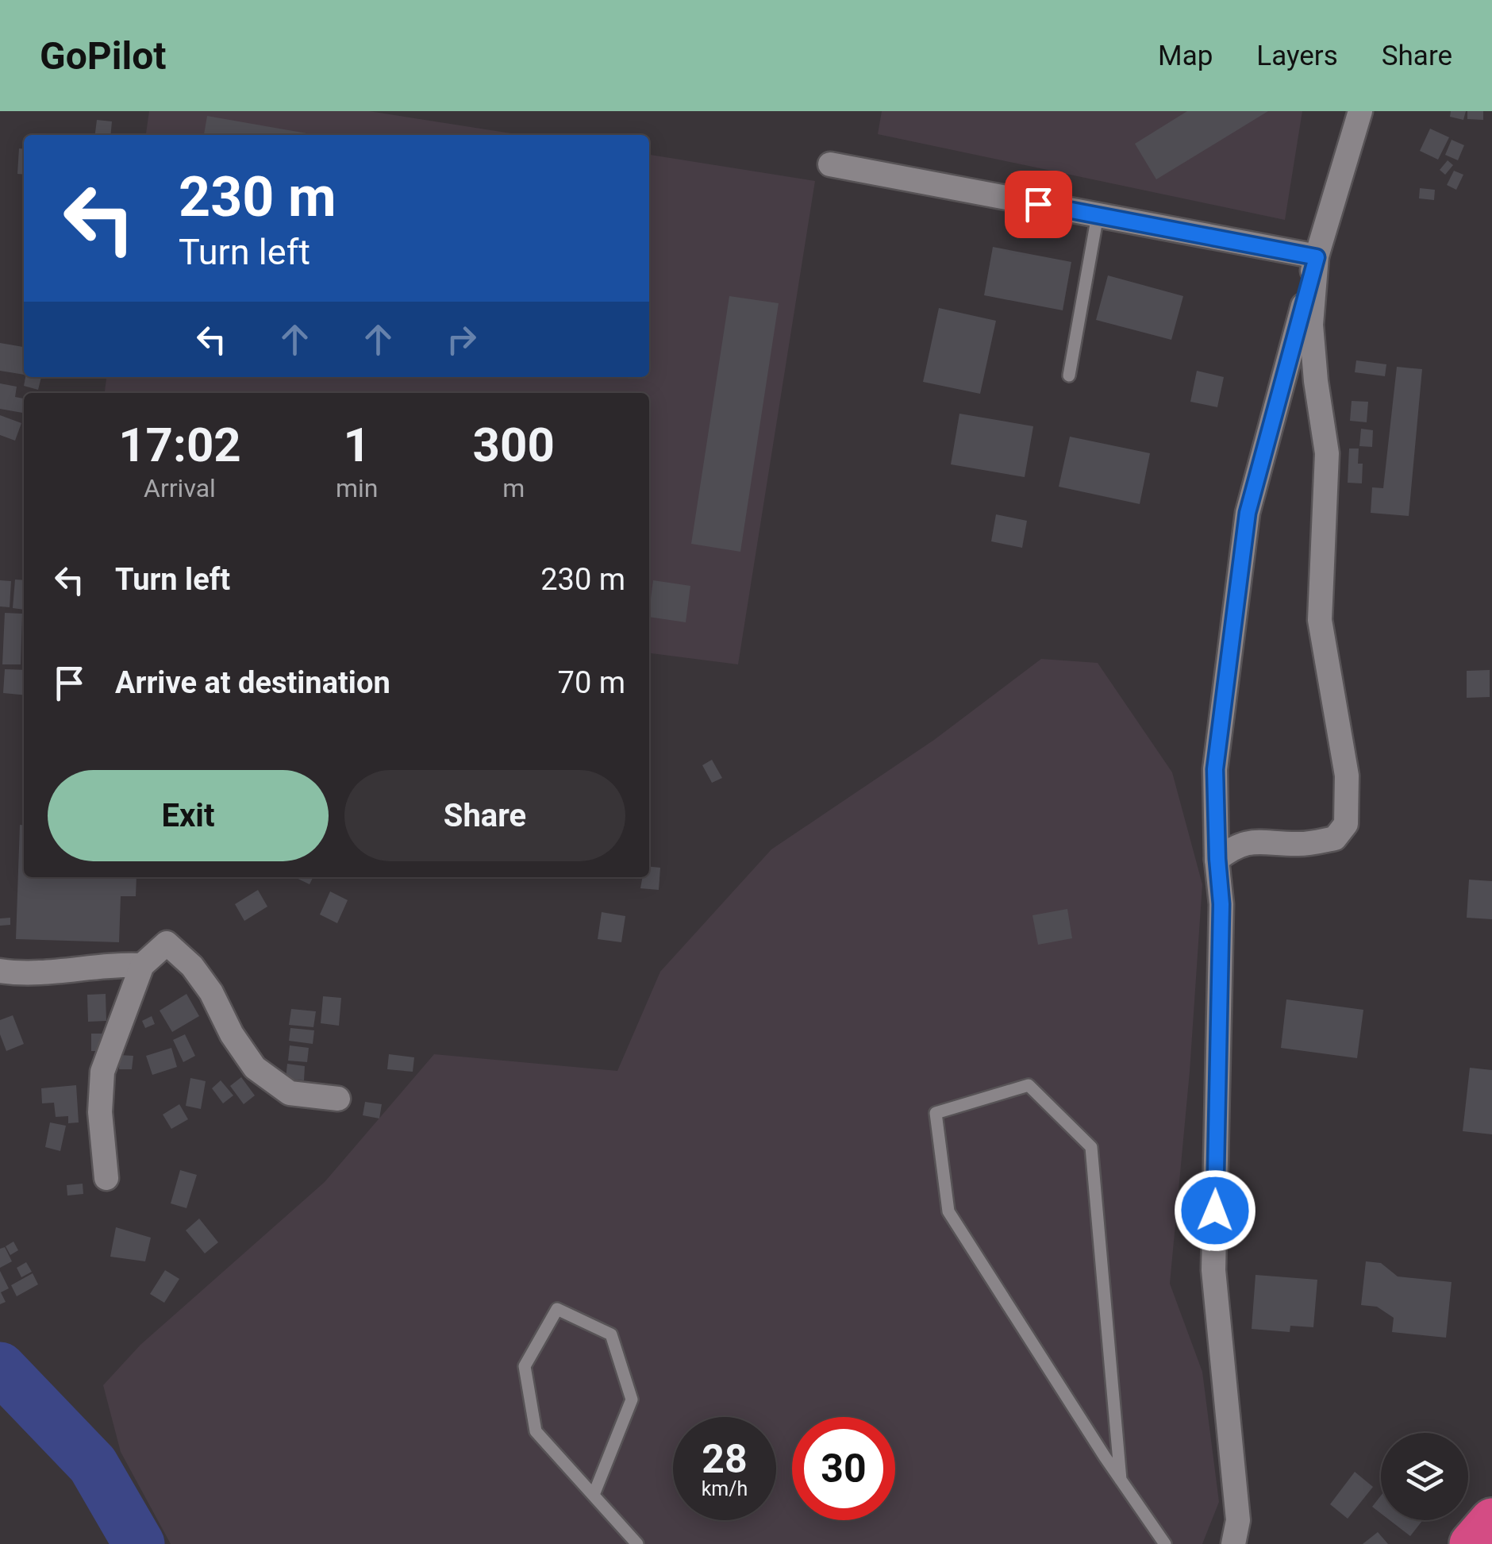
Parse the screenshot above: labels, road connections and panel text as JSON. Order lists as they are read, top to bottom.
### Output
{
  "page": {
    "header": "GoPilot",
    "nav": ["Map", "Layers", "Share"],
    "turn": ["230 m", "Turn left"],
    "eta": [
      "17:02",
      "Arrival",
      "1",
      "min",
      "300",
      "m"
    ],
    "list": [
      {
        "name": "Turn left",
        "value": "230 m"
      },
      {
        "name": "Arrive at destination",
        "value": "70 m"
      }
    ],
    "buttons": ["Exit", "Share"],
    "speed": "28 km/h",
    "limit": "30"
  }
}
